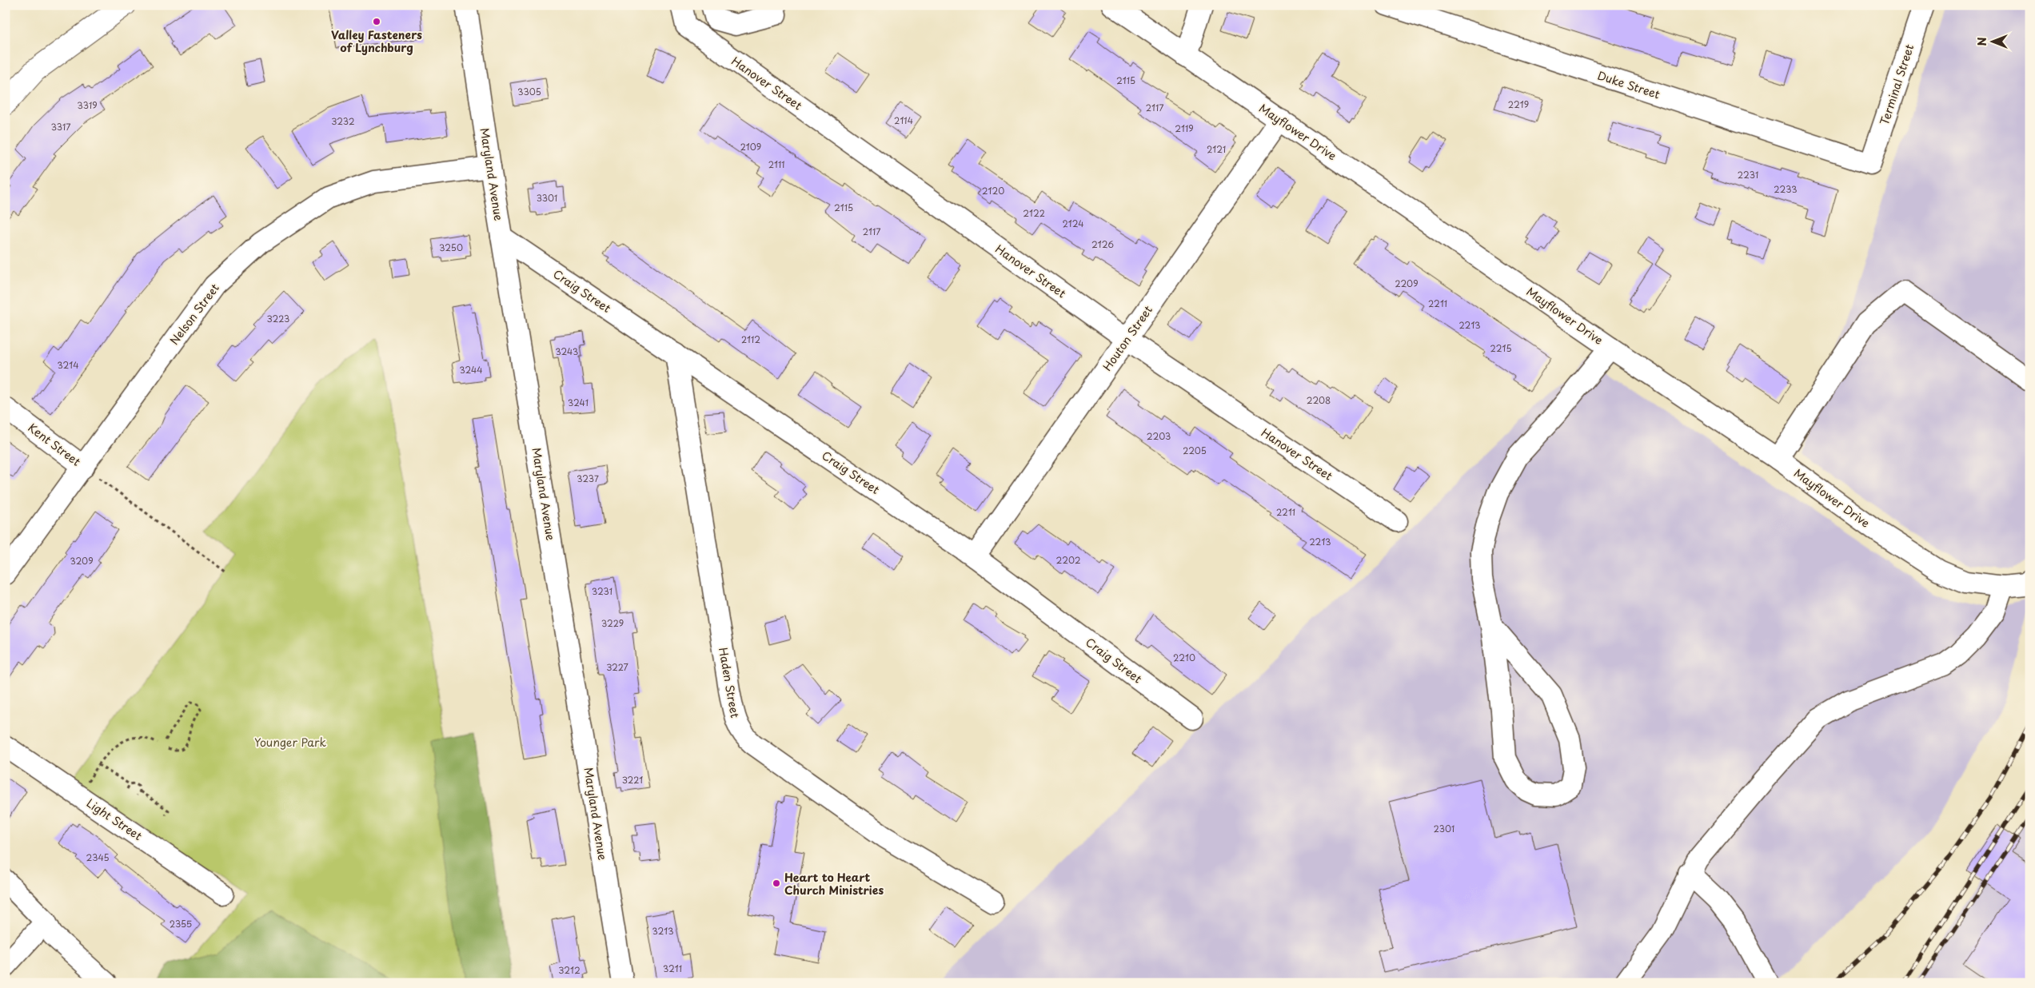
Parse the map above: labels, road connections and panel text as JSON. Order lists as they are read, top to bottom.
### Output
{
  "streets": {
    "street": [
      "Hanover Street",
      "Duke Street",
      "Terminal Street",
      "Mayflower Drive",
      "Maryland Avenue",
      "Craig Street",
      "Nelson Street",
      "Houton Street",
      "Kent Street",
      "Haden Street",
      "Light Street"
    ]
  },
  "crossings": [
    ["Hanover Street", "Houton Street"],
    ["Duke Street", "Terminal Street"],
    ["Mayflower Drive", "Houton Street"],
    ["Maryland Avenue", "Craig Street"],
    ["Maryland Avenue", "Nelson Street"],
    ["Craig Street", "Houton Street"],
    ["Craig Street", "Haden Street"],
    ["Nelson Street", "Kent Street"]
  ],
  "parks": ["Younger Park"],
  "places": ["Valley Fasteners of Lynchburg", "Heart to Heart Church Ministries"],
  "house_numbers": [
    "2115",
    "3305",
    "2219",
    "3319",
    "2117",
    "2114",
    "3232",
    "3317",
    "2119",
    "2109",
    "2121",
    "2111",
    "2231",
    "2233",
    "2120",
    "3301",
    "2115",
    "2122",
    "2124",
    "2117",
    "2126",
    "3250",
    "2209",
    "2211",
    "3223",
    "2213",
    "2112",
    "2215",
    "3243",
    "3214",
    "3244",
    "2208",
    "3241",
    "2203",
    "2205",
    "3237",
    "2211",
    "2213",
    "2202",
    "3209",
    "3231",
    "3229",
    "2210",
    "3227",
    "3221",
    "2301",
    "2345",
    "2355",
    "3213",
    "3211",
    "3212"
  ],
  "north": "left"
}
